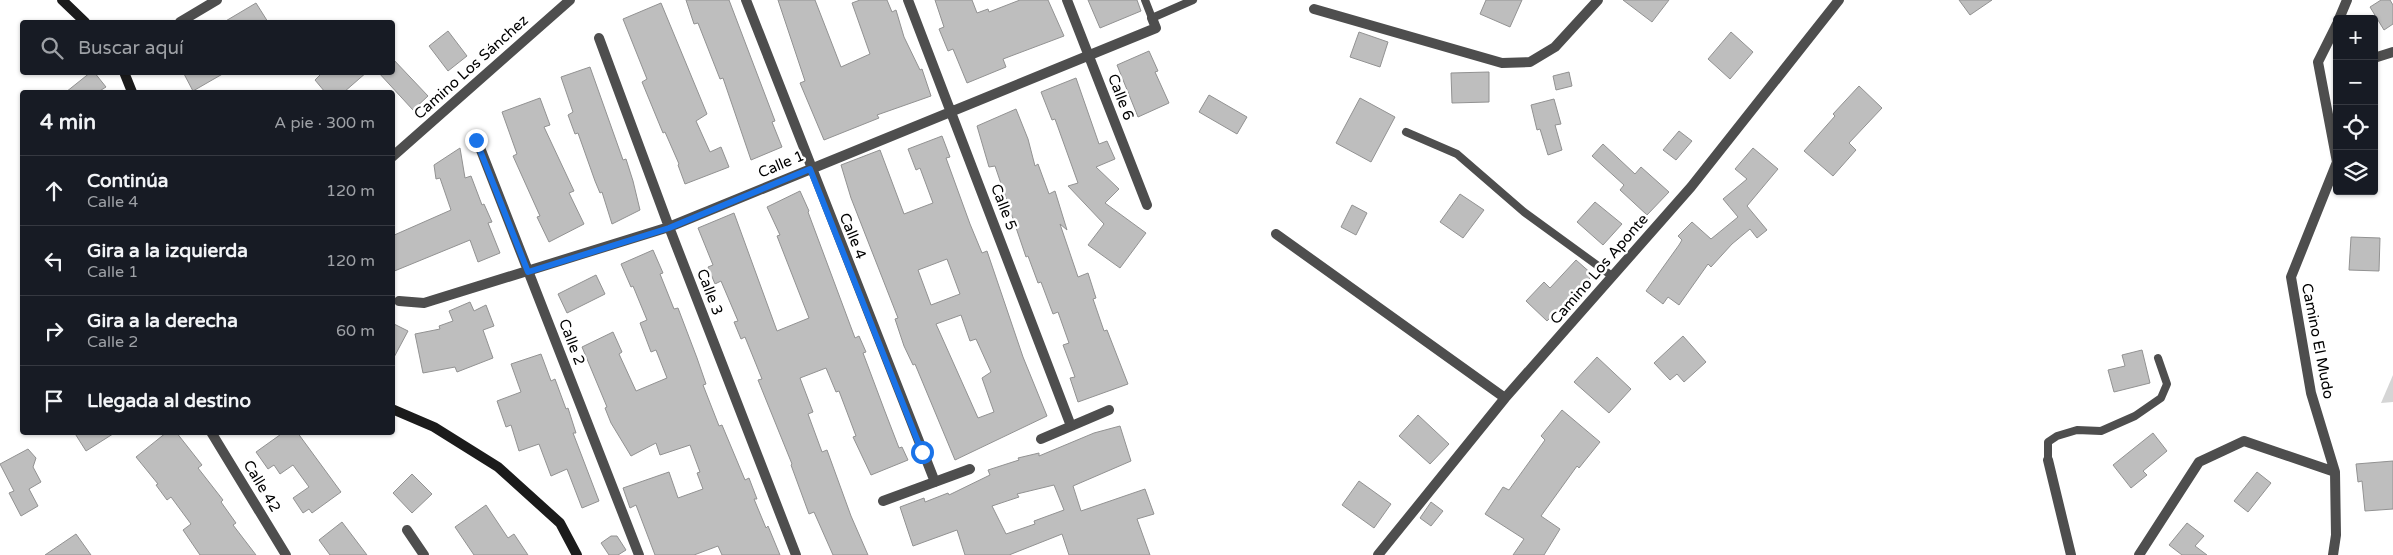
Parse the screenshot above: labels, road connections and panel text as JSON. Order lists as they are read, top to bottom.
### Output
{
  "streets": {
    "street": [
      "Camino Los Sánchez",
      "Calle 6",
      "Calle 1",
      "Calle 5",
      "Calle 4",
      "Camino Los Aponte",
      "Calle 3",
      "Camino El Mudo",
      "Calle 2",
      "Calle 42"
    ]
  },
  "crossings": [
    ["Calle 6", "Calle 1"],
    ["Calle 1", "Calle 5"],
    ["Calle 1", "Calle 4"],
    ["Calle 1", "Calle 3"],
    ["Calle 1", "Calle 2"]
  ],
  "page": {
    "map_buttons": ["+", "−"],
    "search": "Buscar aquí",
    "heading": ["4 min", "A pie · 300 m"],
    "list": [
      ["Continúa", "Calle 4", "120 m"],
      ["Gira a la izquierda", "Calle 1", "120 m"],
      ["Gira a la derecha", "Calle 2", "60 m"],
      "Llegada al destino"
    ]
  }
}
